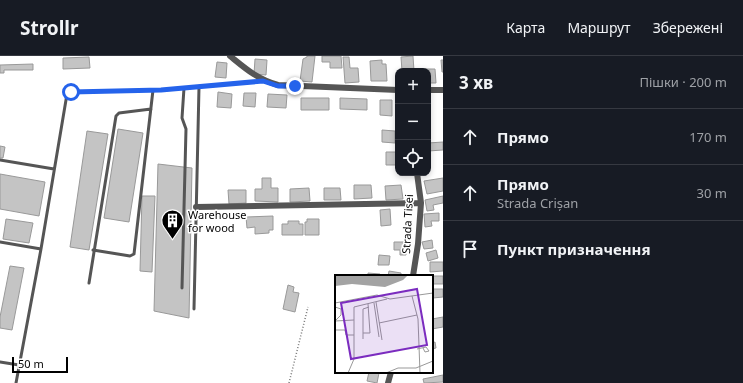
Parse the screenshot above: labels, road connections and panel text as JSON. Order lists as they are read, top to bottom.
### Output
{
  "streets": {
    "street": ["Strada Tisei"]
  },
  "places": {
    "building": ["Warehouse for wood"]
  },
  "scale_bar": "50 m",
  "page": {
    "header": "Strollr",
    "nav": ["Карта", "Маршрут", "Збережені"],
    "heading": ["3 хв", "Пішки · 200 m"],
    "map_buttons": ["+", "−"],
    "list": [
      ["Прямо", "170 m"],
      ["Прямо", "Strada Crișan", "30 m"],
      "Пункт призначення"
    ],
    "scale": "50 m"
  }
}
